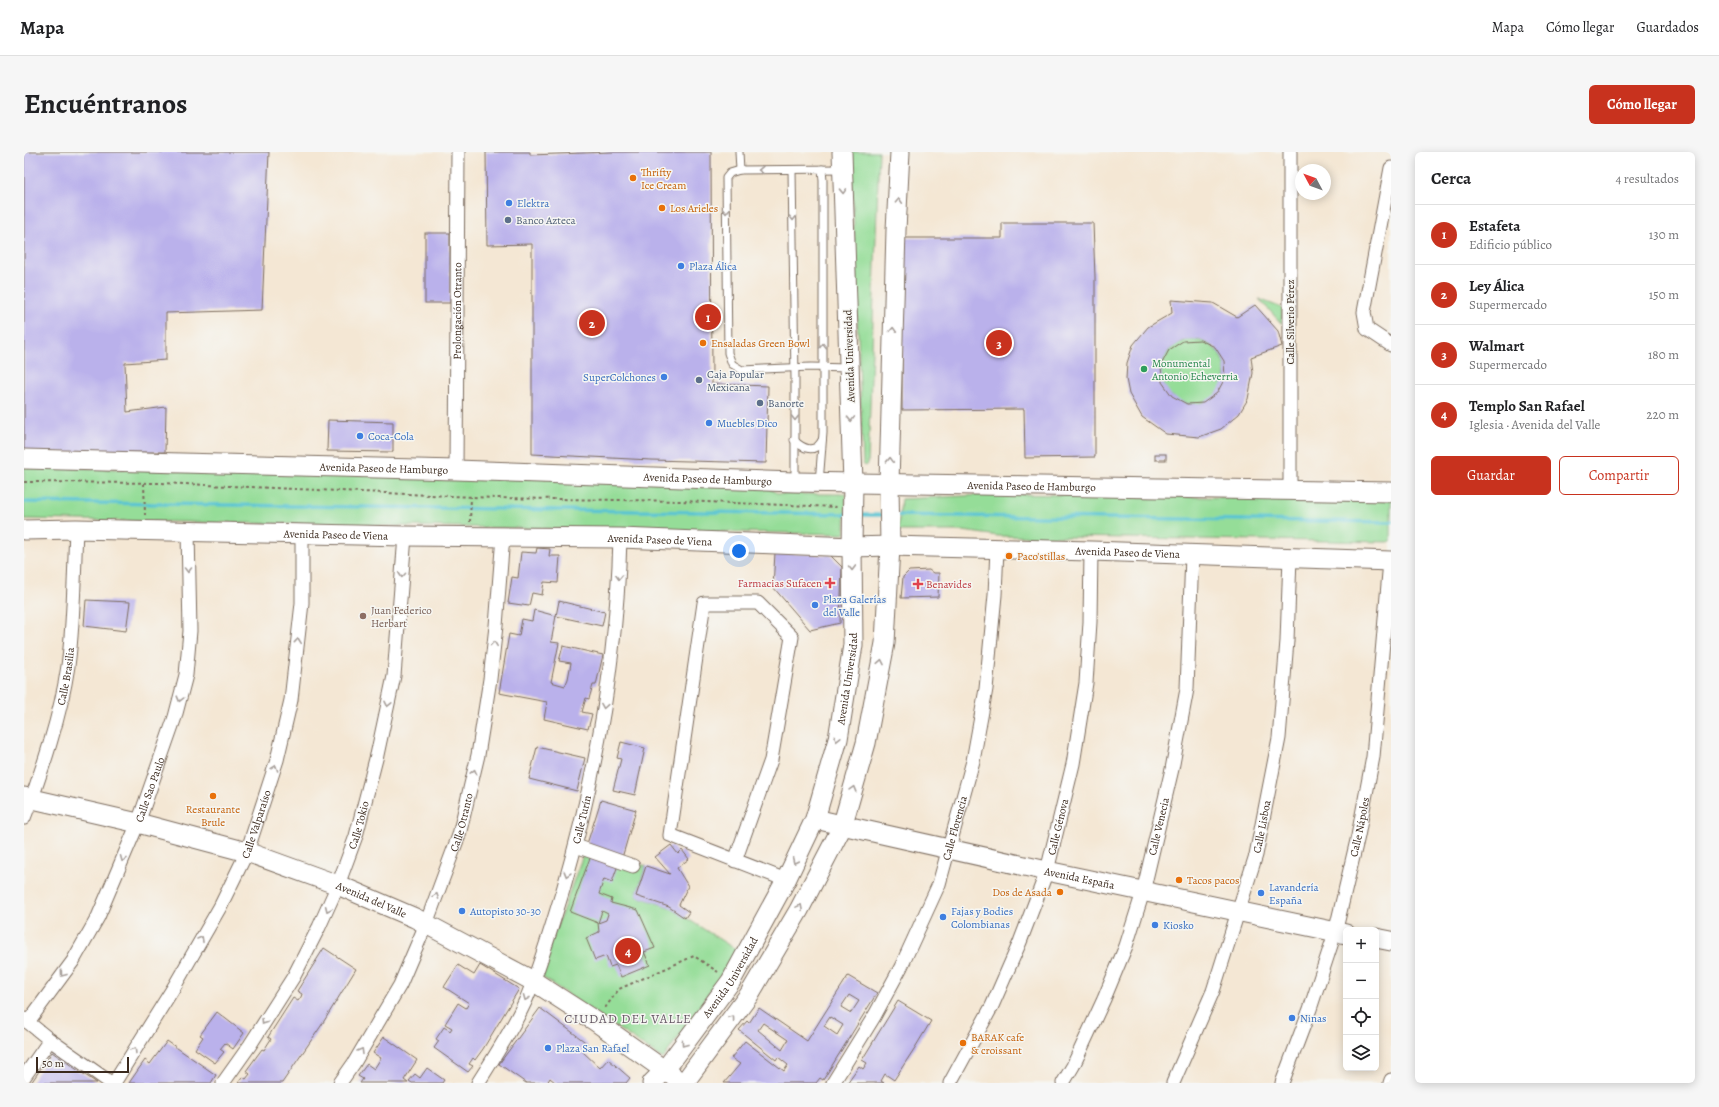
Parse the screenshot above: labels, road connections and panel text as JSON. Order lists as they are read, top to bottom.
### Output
{
  "streets": {
    "street": [
      "Prolongación Otranto",
      "Calle Silverio Pérez",
      "Avenida Universidad",
      "Avenida Paseo de Hamburgo",
      "Avenida Paseo de Viena",
      "Calle Brasilia",
      "Calle Sao Paulo",
      "Calle Turín",
      "Calle Otranto",
      "Calle Valparaíso",
      "Calle Tokio",
      "Calle Venecia",
      "Calle Génova",
      "Calle Lisboa",
      "Calle Nápoles",
      "Calle Florencia",
      "Avenida España",
      "Avenida del Valle"
    ]
  },
  "crossings": [
    ["Prolongación Otranto", "Avenida Paseo de Hamburgo"],
    ["Calle Silverio Pérez", "Avenida Paseo de Hamburgo"],
    ["Avenida Universidad", "Avenida Paseo de Hamburgo"],
    ["Avenida Universidad", "Avenida Paseo de Viena"],
    ["Avenida Universidad", "Avenida España"],
    ["Avenida Universidad", "Avenida del Valle"],
    ["Avenida Paseo de Viena", "Calle Brasilia"],
    ["Avenida Paseo de Viena", "Calle Sao Paulo"],
    ["Avenida Paseo de Viena", "Calle Turín"],
    ["Avenida Paseo de Viena", "Calle Otranto"],
    ["Avenida Paseo de Viena", "Calle Valparaíso"],
    ["Avenida Paseo de Viena", "Calle Tokio"],
    ["Avenida Paseo de Viena", "Calle Venecia"],
    ["Avenida Paseo de Viena", "Calle Génova"],
    ["Avenida Paseo de Viena", "Calle Lisboa"],
    ["Avenida Paseo de Viena", "Calle Nápoles"],
    ["Avenida Paseo de Viena", "Calle Florencia"],
    ["Calle Brasilia", "Avenida del Valle"],
    ["Calle Sao Paulo", "Avenida del Valle"],
    ["Calle Turín", "Avenida del Valle"],
    ["Calle Otranto", "Avenida del Valle"],
    ["Calle Valparaíso", "Avenida del Valle"],
    ["Calle Tokio", "Avenida del Valle"],
    ["Calle Venecia", "Avenida España"],
    ["Calle Génova", "Avenida España"],
    ["Calle Lisboa", "Avenida España"],
    ["Calle Nápoles", "Avenida España"],
    ["Calle Florencia", "Avenida España"]
  ],
  "one_way": [
    "Calle Sao Paulo",
    "Calle Turín",
    "Calle Otranto",
    "Calle Valparaíso",
    "Calle Tokio"
  ],
  "districts": ["CIUDAD DEL VALLE"],
  "places": {
    "other": [
      "Thrifty Ice Cream",
      "Elektra",
      "Los Arieles",
      "Banco Azteca",
      "Plaza Álica",
      "Ensaladas Green Bowl",
      "Monumental Antonio Echeverria",
      "SuperColchones",
      "Caja Popular Mexicana",
      "Banorte",
      "Muebles Dico",
      "Coca-Cola",
      "Paco'stillas",
      "Plaza Galerías del Valle",
      "Juan Federico Herbart",
      "Restaurante Brule",
      "Tacos pacos",
      "Dos de Asada",
      "Lavandería España",
      "Autopisto 30-30",
      "Fajas y Bodies Colombianas",
      "Kiosko",
      "Ninas",
      "BARAK cafe & croissant",
      "Plaza San Rafael"
    ],
    "health": ["Farmacias Sufacen", "Benavides"]
  },
  "scale_bar": "50 m",
  "north": "top left",
  "page": {
    "header": "Mapa",
    "nav": ["Mapa", "Cómo llegar", "Guardados"],
    "title": "Encuéntranos",
    "buttons": [
      "Cómo llegar",
      ["Guardar", "Compartir"]
    ],
    "heading": ["Cerca", "4 resultados"],
    "list": [
      {
        "mark": "1",
        "name": "Estafeta",
        "note": "Edificio público",
        "value": "130 m"
      },
      {
        "mark": "2",
        "name": "Ley Álica",
        "note": "Supermercado",
        "value": "150 m"
      },
      {
        "mark": "3",
        "name": "Walmart",
        "note": "Supermercado",
        "value": "180 m"
      },
      {
        "mark": "4",
        "name": "Templo San Rafael",
        "note": "Iglesia · Avenida del Valle",
        "value": "220 m"
      }
    ],
    "pins": [
      "1",
      "2",
      "3",
      "4"
    ],
    "map_buttons": ["+", "−"],
    "scale": "50 m"
  }
}
